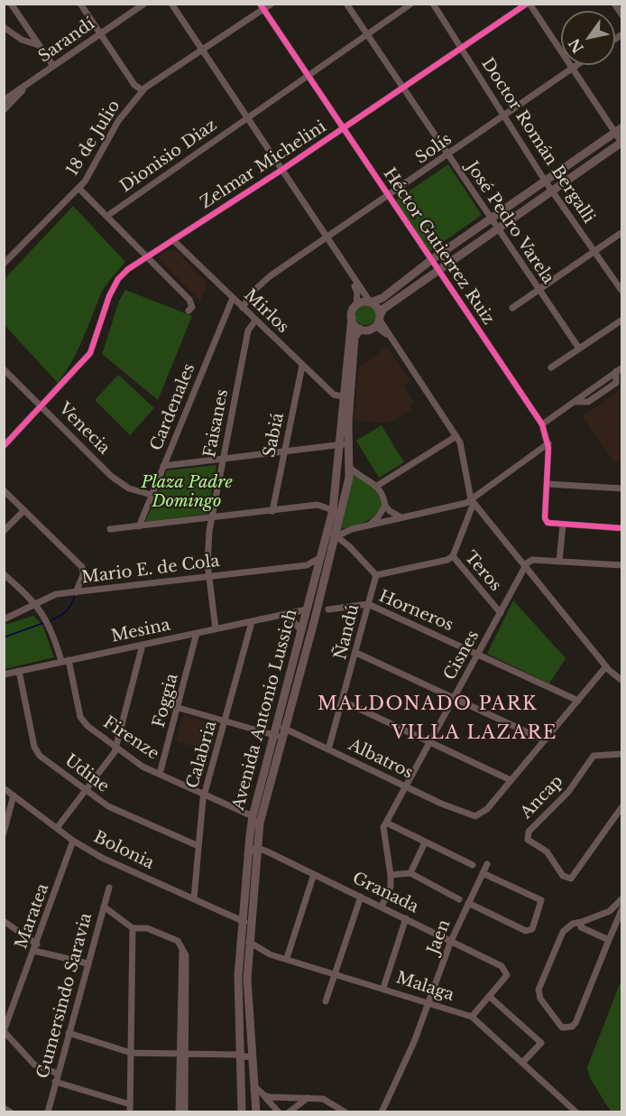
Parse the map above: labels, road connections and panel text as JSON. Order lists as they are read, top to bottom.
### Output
{
  "streets": {
    "main road": ["Avenida Antonio Lussich"],
    "street": [
      "Sarandí",
      "18 de Julio",
      "Doctor Román Bergalli",
      "Solís",
      "Dionisio Diaz",
      "Zelmar Michelini",
      "José Pedro Varela",
      "Héctor Gutierrez Ruiz",
      "Mirlos",
      "Cardenales",
      "Faisanes",
      "Venecia",
      "Sabiá",
      "Mario E. de Cola",
      "Teros",
      "Horneros",
      "Mesina",
      "Ñandú",
      "Cisnes",
      "Foggia",
      "Firenze",
      "Calabria",
      "Albatros",
      "Udine",
      "Ancap",
      "Bolonia",
      "Granada",
      "Maratea",
      "Jaen",
      "Malaga",
      "Gumersindo Saravia"
    ]
  },
  "crossings": [
    ["18 de Julio", "Héctor Gutierrez Ruiz"],
    ["Doctor Román Bergalli", "Solís"],
    ["Doctor Román Bergalli", "Zelmar Michelini"],
    ["Solís", "José Pedro Varela"],
    ["Solís", "Héctor Gutierrez Ruiz"],
    ["Solís", "Mirlos"],
    ["Dionisio Diaz", "José Pedro Varela"],
    ["Dionisio Diaz", "Héctor Gutierrez Ruiz"],
    ["Zelmar Michelini", "José Pedro Varela"],
    ["Zelmar Michelini", "Héctor Gutierrez Ruiz"],
    ["Zelmar Michelini", "Mirlos"],
    ["Zelmar Michelini", "Venecia"],
    ["Mirlos", "Cardenales"],
    ["Mirlos", "Faisanes"],
    ["Mirlos", "Sabiá"],
    ["Mirlos", "Avenida Antonio Lussich"],
    ["Cardenales", "Venecia"],
    ["Faisanes", "Mario E. de Cola"],
    ["Faisanes", "Mesina"],
    ["Mario E. de Cola", "Avenida Antonio Lussich"],
    ["Teros", "Ñandú"],
    ["Teros", "Cisnes"],
    ["Horneros", "Ñandú"],
    ["Horneros", "Cisnes"],
    ["Mesina", "Foggia"],
    ["Mesina", "Avenida Antonio Lussich"],
    ["Mesina", "Firenze"],
    ["Mesina", "Calabria"],
    ["Mesina", "Udine"],
    ["Ñandú", "Albatros"],
    ["Cisnes", "Albatros"],
    ["Foggia", "Firenze"],
    ["Foggia", "Albatros"],
    ["Avenida Antonio Lussich", "Firenze"],
    ["Avenida Antonio Lussich", "Albatros"],
    ["Avenida Antonio Lussich", "Bolonia"],
    ["Avenida Antonio Lussich", "Granada"],
    ["Avenida Antonio Lussich", "Malaga"],
    ["Firenze", "Calabria"],
    ["Calabria", "Albatros"],
    ["Calabria", "Udine"],
    ["Calabria", "Bolonia"],
    ["Bolonia", "Maratea"],
    ["Granada", "Jaen"],
    ["Jaen", "Malaga"]
  ],
  "districts": ["MALDONADO PARK", "VILLA LAZARE"],
  "parks": ["Plaza Padre Domingo"],
  "north": "bottom left"
}
